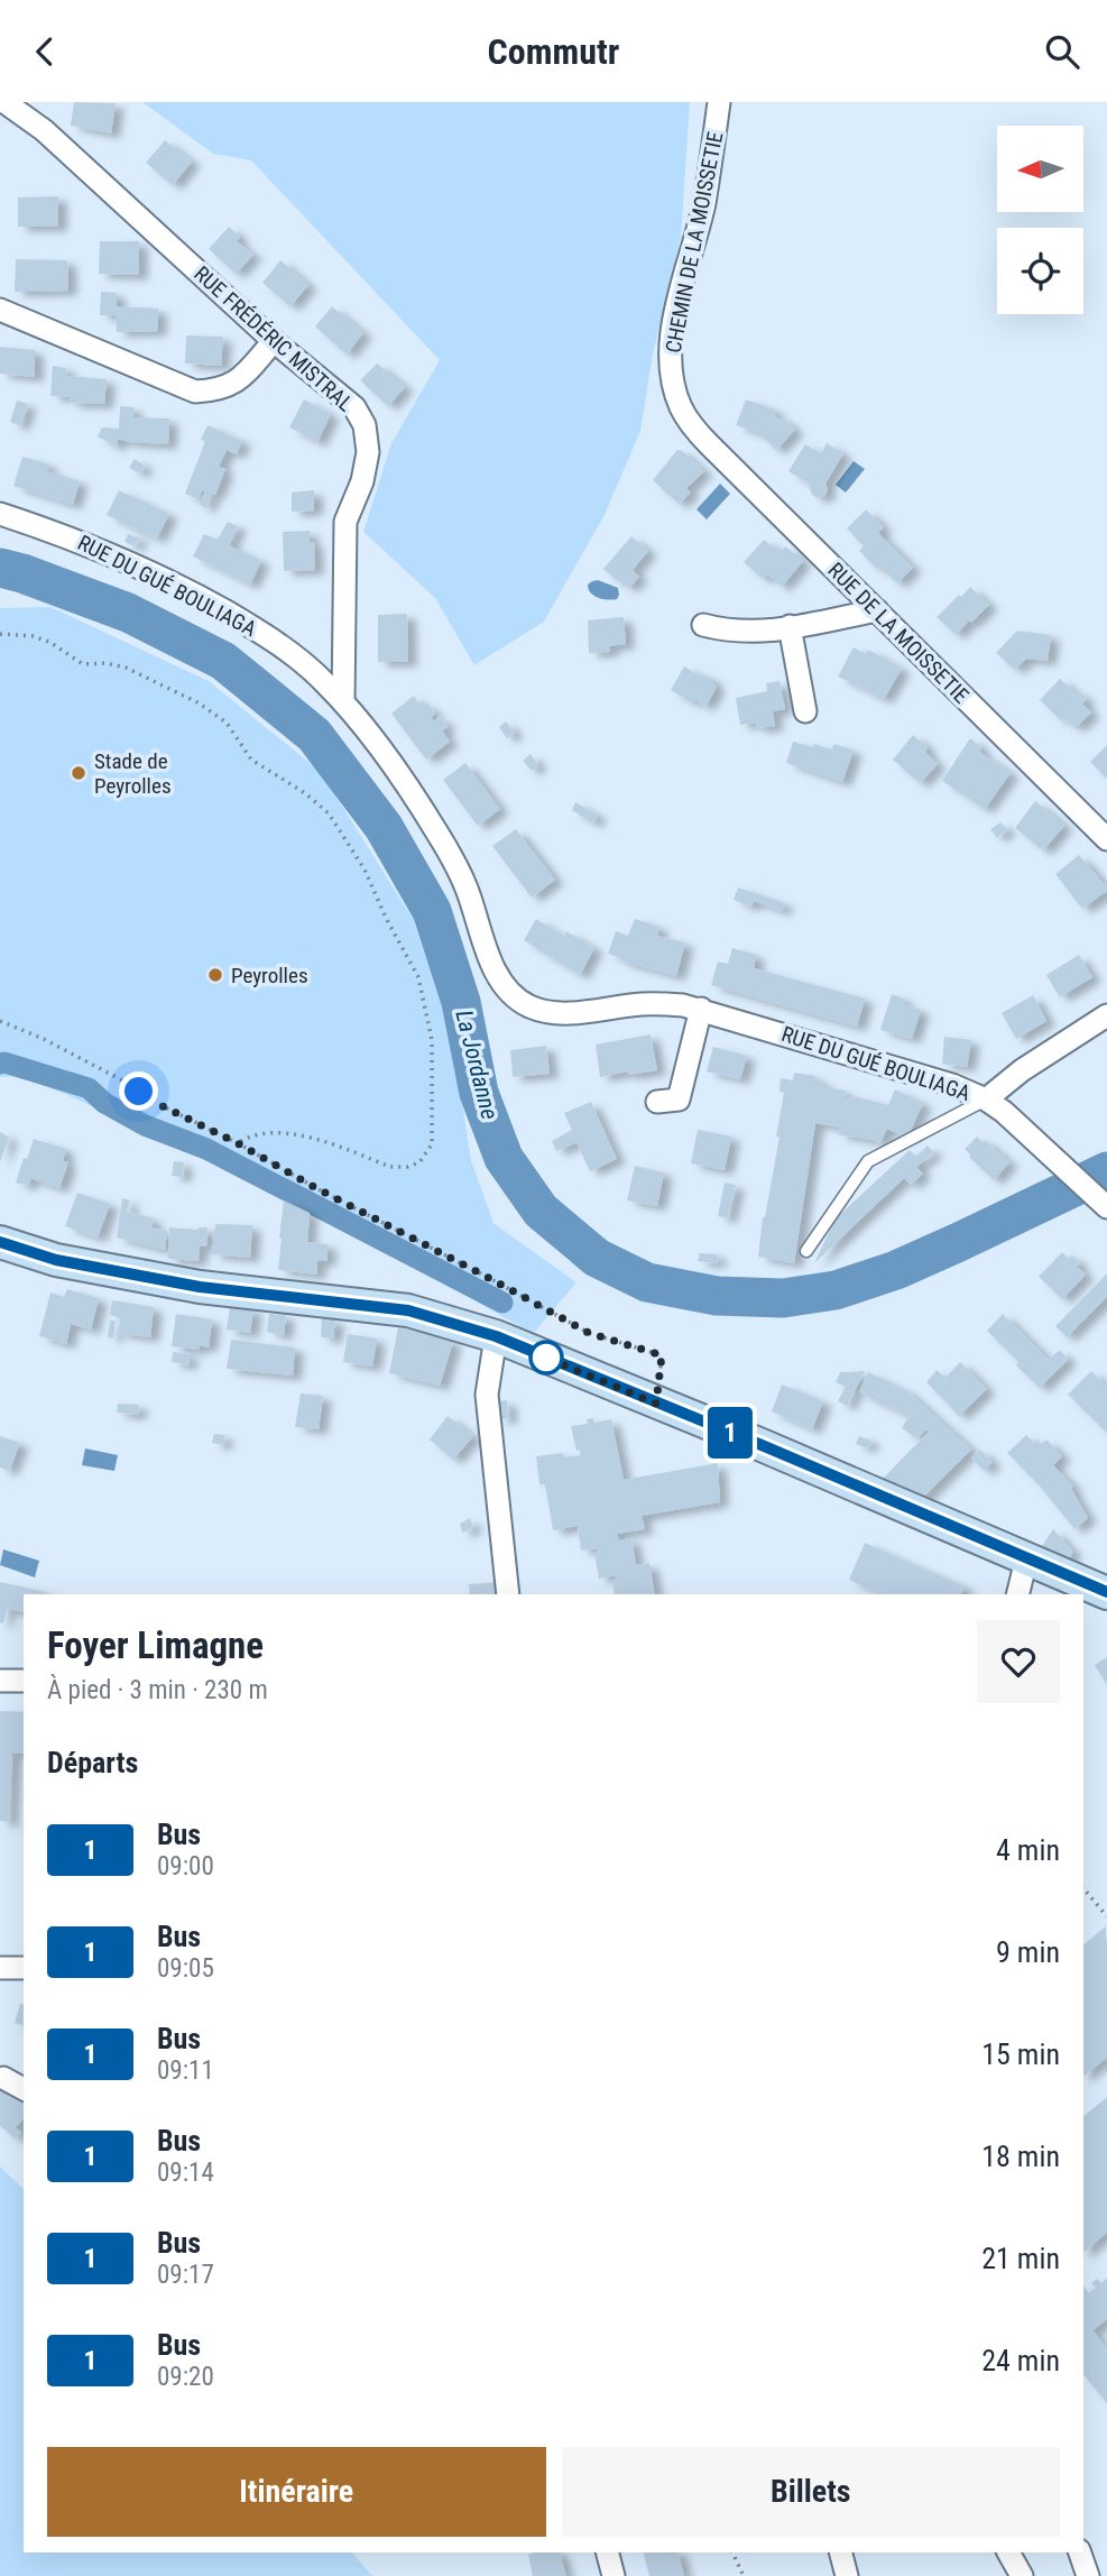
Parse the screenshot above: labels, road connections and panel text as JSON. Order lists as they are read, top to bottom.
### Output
{
  "streets": {
    "street": [
      "CHEMIN DE LA MOISSETIE",
      "RUE FRÉDÉRIC MISTRAL",
      "RUE DU GUÉ BOULIAGA",
      "RUE DE LA MOISSETIE"
    ]
  },
  "crossings": [
    ["CHEMIN DE LA MOISSETIE", "RUE DE LA MOISSETIE"],
    ["RUE FRÉDÉRIC MISTRAL", "RUE DU GUÉ BOULIAGA"]
  ],
  "water": ["La Jordanne"],
  "places": ["Stade de Peyrolles", "Peyrolles"],
  "lines": ["bus line 1"],
  "north": "left",
  "page": {
    "header": "Commutr",
    "on_map": "1",
    "heading": [
      ["Foyer Limagne", "À pied · 3 min · 230 m"],
      "Départs"
    ],
    "list": [
      {
        "mark": "1",
        "name": "Bus",
        "note": "09:00",
        "value": "4 min"
      },
      {
        "mark": "1",
        "name": "Bus",
        "note": "09:05",
        "value": "9 min"
      },
      {
        "mark": "1",
        "name": "Bus",
        "note": "09:11",
        "value": "15 min"
      },
      {
        "mark": "1",
        "name": "Bus",
        "note": "09:14",
        "value": "18 min"
      },
      {
        "mark": "1",
        "name": "Bus",
        "note": "09:17",
        "value": "21 min"
      },
      {
        "mark": "1",
        "name": "Bus",
        "note": "09:20",
        "value": "24 min"
      }
    ],
    "buttons": ["Itinéraire", "Billets"]
  }
}
